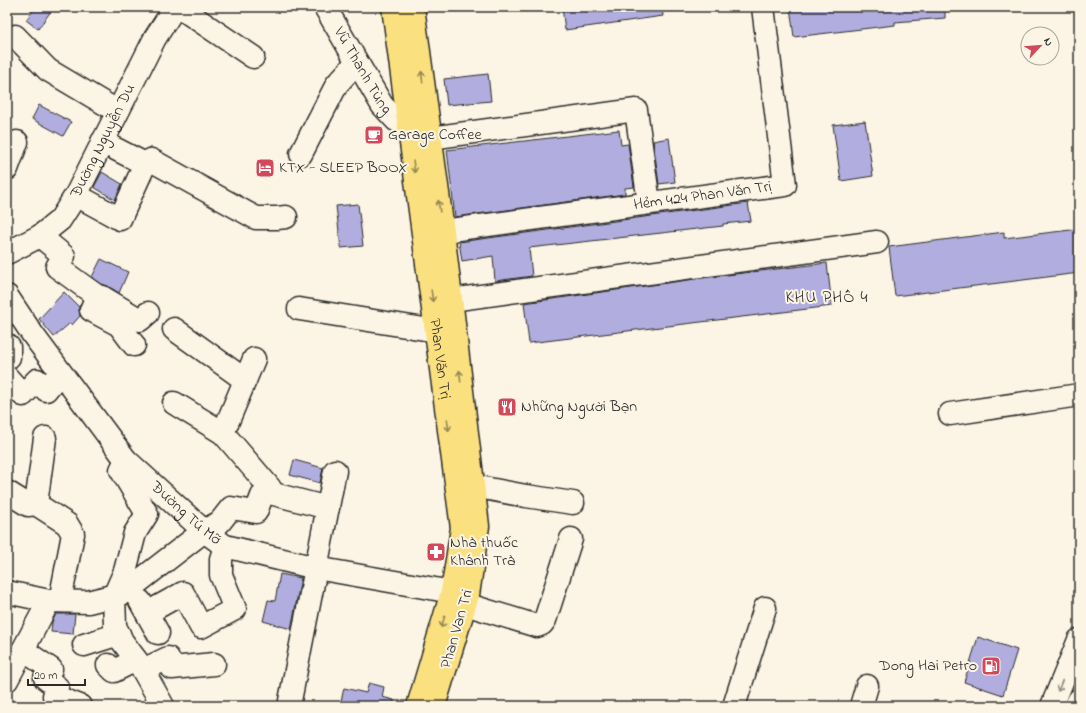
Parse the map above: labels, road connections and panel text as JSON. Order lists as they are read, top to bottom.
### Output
{
  "streets": {
    "main road": ["Phan Văn Trị", "Phan Van Tri"],
    "street": [
      "Vũ Thanh Tùng",
      "Đường Nguyễn Du",
      "Hẻm 424 Phan Văn Trị",
      "Đường Tú Mỡ"
    ]
  },
  "crossings": [
    ["Vũ Thanh Tùng", "Phan Văn Trị"],
    ["Hẻm 424 Phan Văn Trị", "Phan Văn Trị"],
    ["Phan Văn Trị", "Đường Tú Mỡ"],
    ["Phan Văn Trị", "Phan Van Tri"],
    ["Đường Tú Mỡ", "Phan Van Tri"]
  ],
  "districts": ["KHU PHỐ 4"],
  "places": {
    "cafe": ["Garage Coffee"],
    "hotel": ["KTX - SLEEP BOOX"],
    "restaurant": ["Những Người Bạn"],
    "pharmacy": ["Nhà thuốc Khánh Trà"],
    "fuel station": ["Dong Hai Petro"]
  },
  "scale_bar": "20 m",
  "north": "top right"
}
